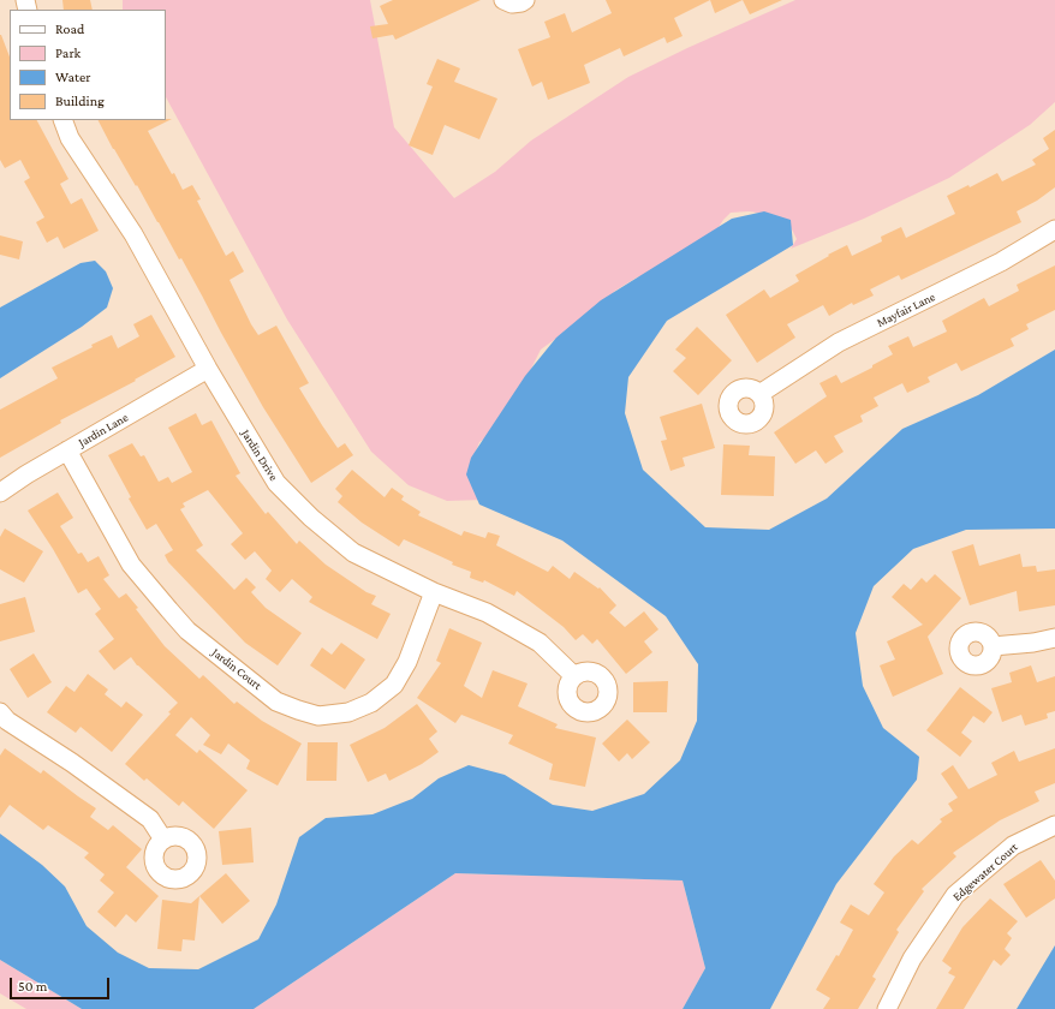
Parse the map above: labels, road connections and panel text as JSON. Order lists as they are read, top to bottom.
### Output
{
  "streets": {
    "street": [
      "Mayfair Lane",
      "Jardin Lane",
      "Jardin Drive",
      "Jardin Court",
      "Edgewater Court"
    ]
  },
  "crossings": [
    ["Jardin Lane", "Jardin Drive"],
    ["Jardin Lane", "Jardin Court"],
    ["Jardin Drive", "Jardin Court"]
  ],
  "legend": [
    "Road",
    "Park",
    "Water",
    "Building"
  ],
  "scale_bar": "50 m"
}
